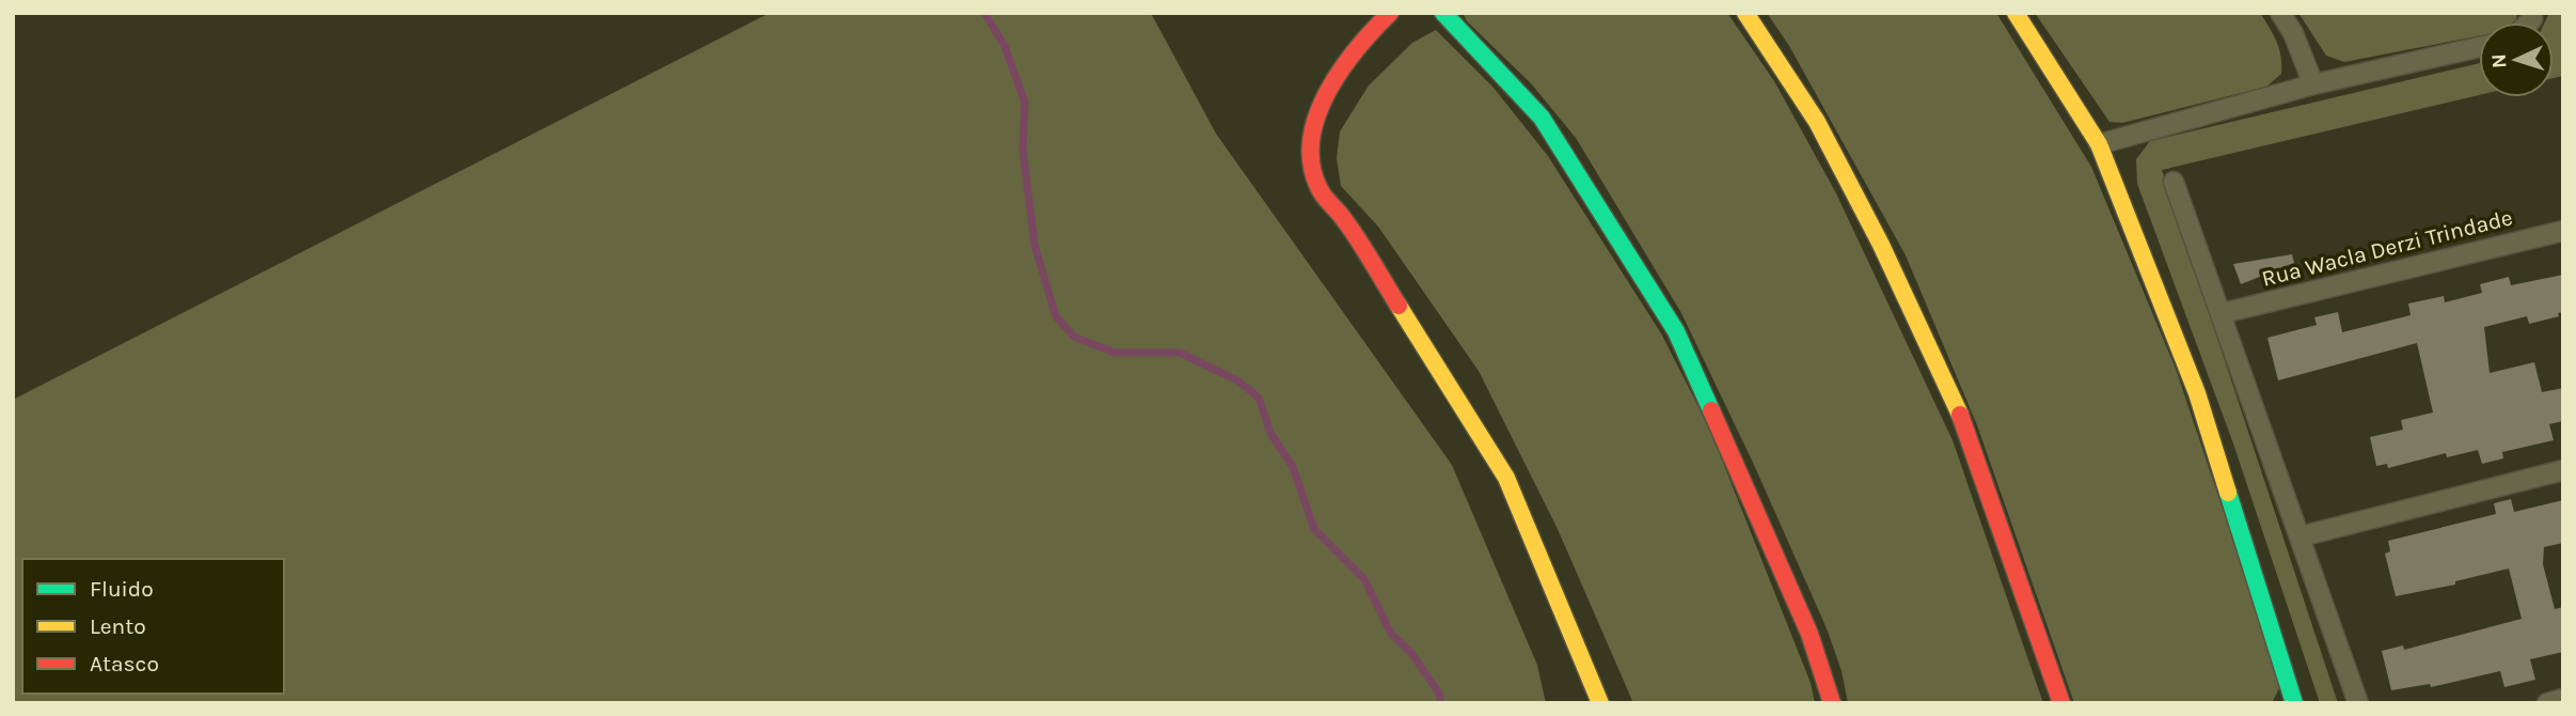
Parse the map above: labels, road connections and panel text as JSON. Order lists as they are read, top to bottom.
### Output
{
  "streets": {
    "street": ["Rua Wacla Derzi Trindade"]
  },
  "legend": ["Fluido", "Lento", "Atasco"],
  "north": "left"
}
